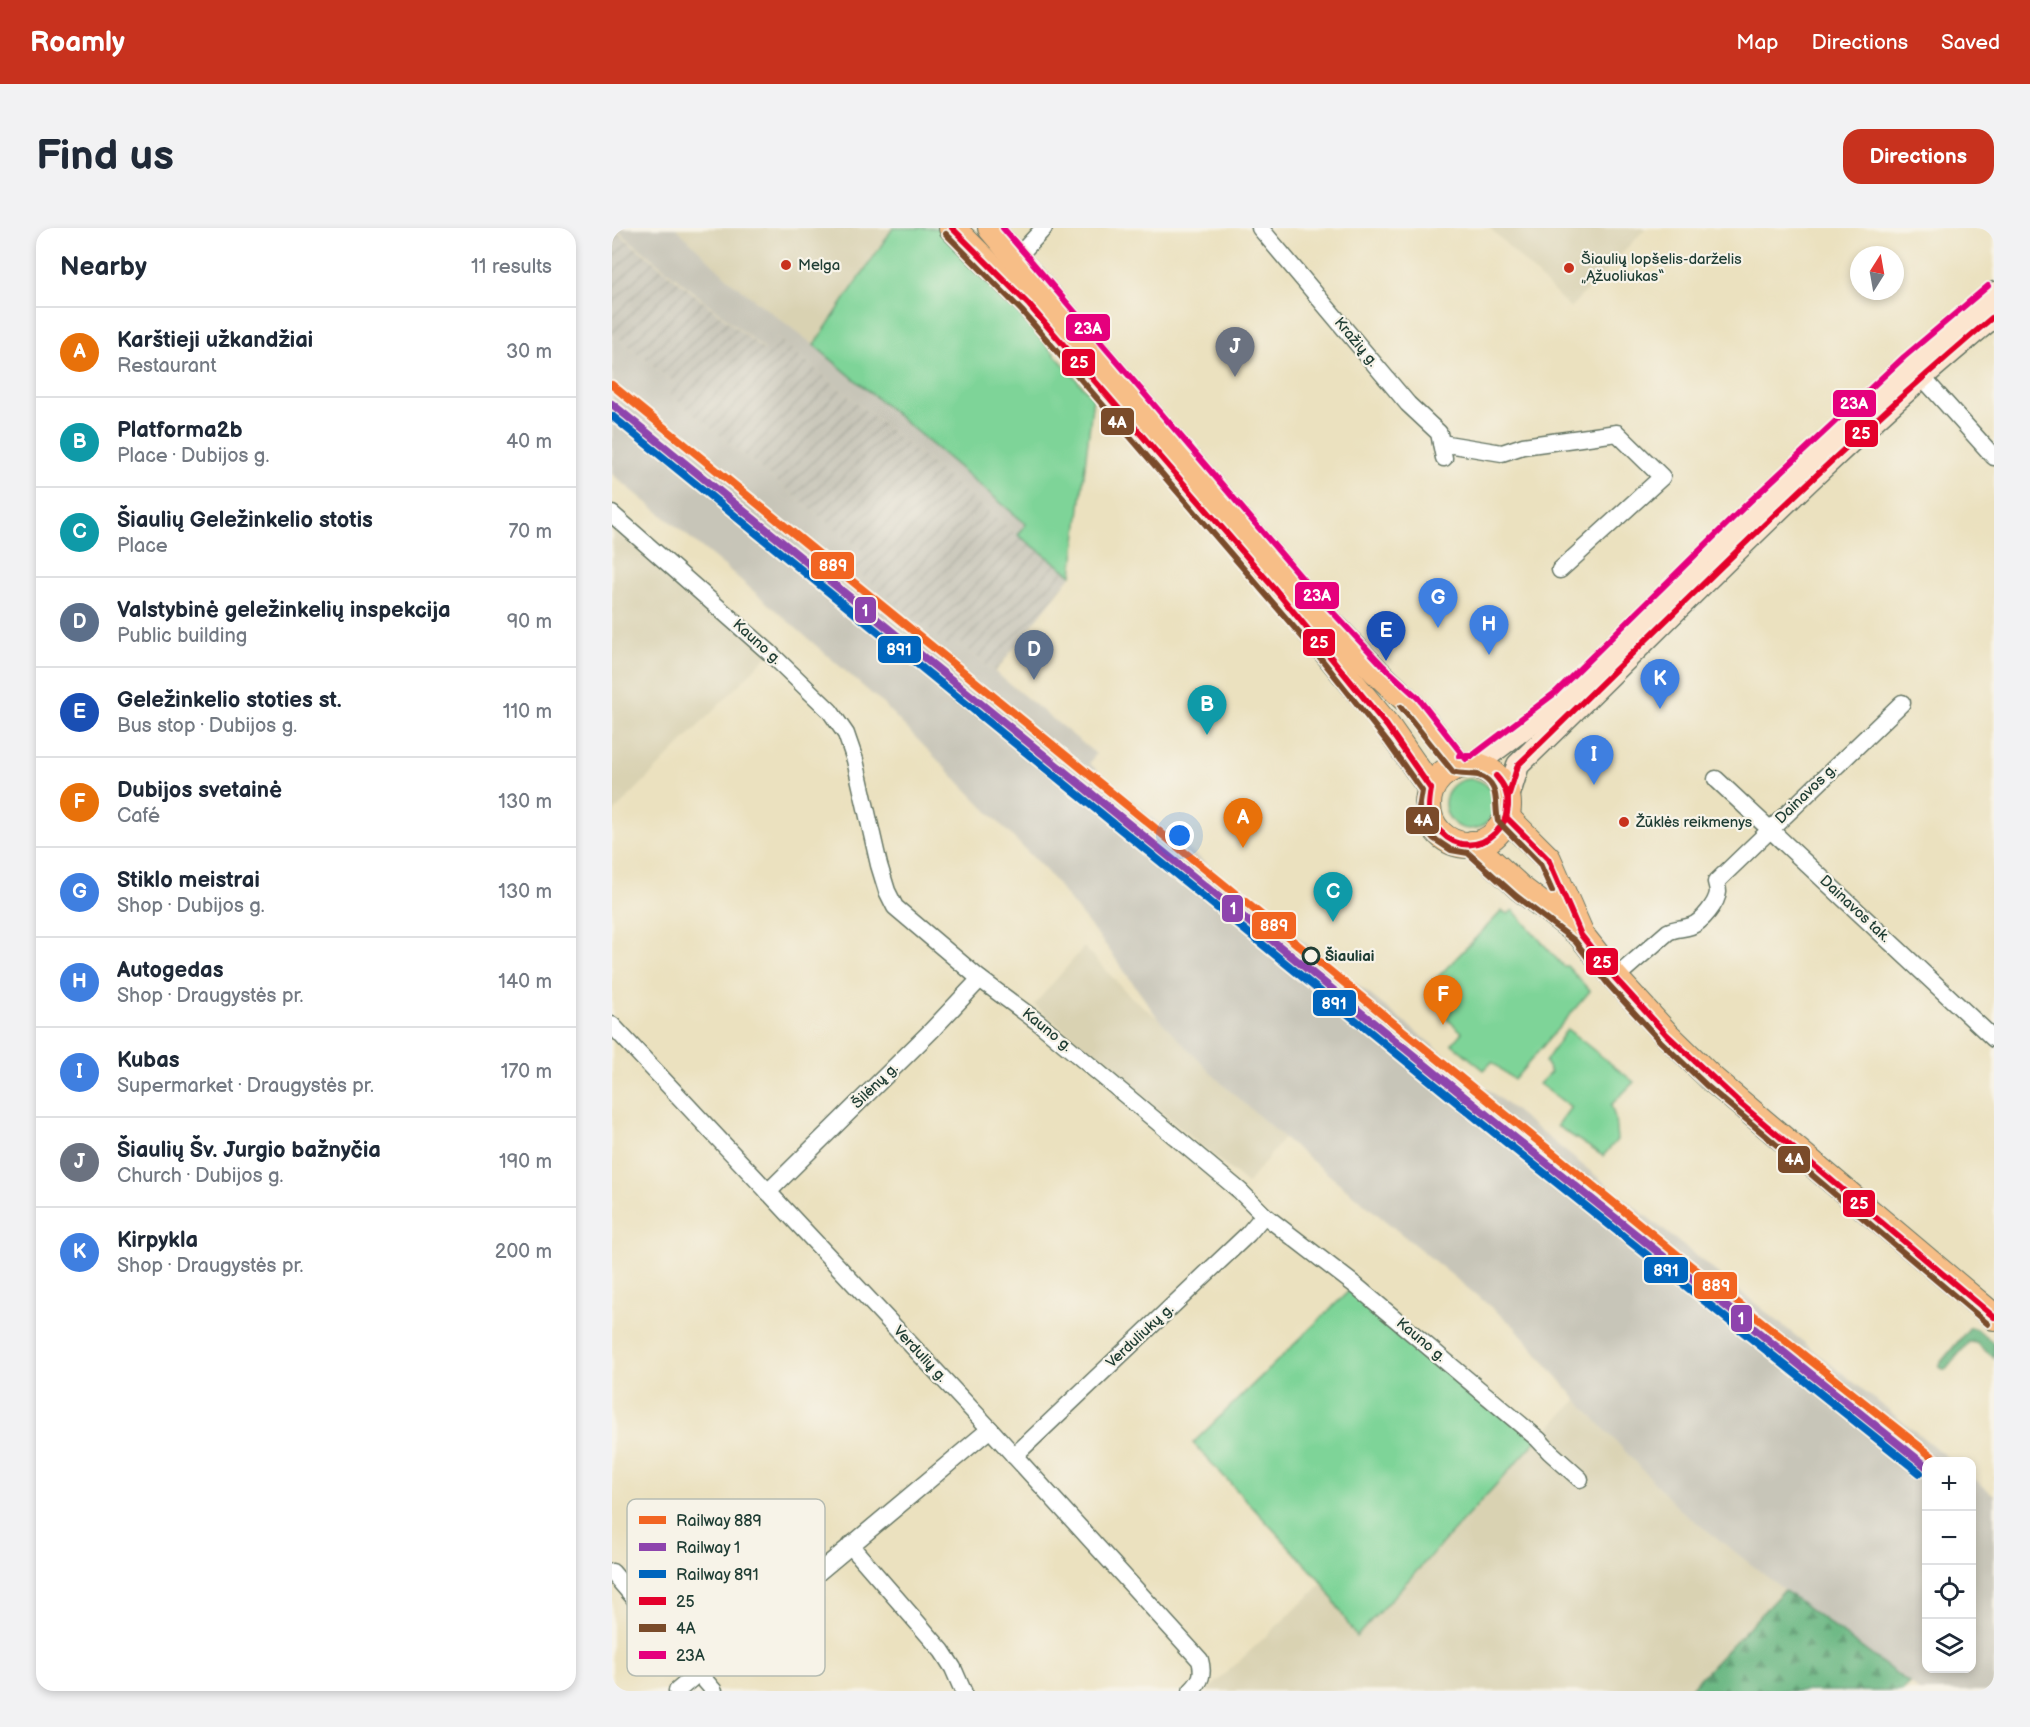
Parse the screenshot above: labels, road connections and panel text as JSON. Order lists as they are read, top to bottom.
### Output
{
  "streets": {
    "street": [
      "Kražių g.",
      "Kauno g.",
      "Dainavos g.",
      "Dainavos tak.",
      "Šilėnų g.",
      "Verduliukų g.",
      "Verdulių g."
    ]
  },
  "crossings": [
    ["Kauno g.", "Šilėnų g."],
    ["Kauno g.", "Verduliukų g."],
    ["Dainavos g.", "Dainavos tak."],
    ["Šilėnų g.", "Verdulių g."],
    ["Verduliukų g.", "Verdulių g."]
  ],
  "places": [
    "Melga",
    "Šiaulių lopšelis-darželis „Ąžuoliukas“",
    "Žūklės reikmenys",
    "Šiauliai"
  ],
  "lines": [
    "transit line 25",
    "transit line 23A",
    "transit line 4A",
    "rail line 889",
    "rail line 1",
    "rail line 891"
  ],
  "legend": [
    "Railway 889",
    "Railway 1",
    "Railway 891",
    "25",
    "4A",
    "23A"
  ],
  "north": "top",
  "page": {
    "header": "Roamly",
    "nav": ["Map", "Directions", "Saved"],
    "buttons": "Directions",
    "title": "Find us",
    "heading": ["Nearby", "11 results"],
    "list": [
      {
        "mark": "A",
        "name": "Karštieji užkandžiai",
        "note": "Restaurant",
        "value": "30 m"
      },
      {
        "mark": "B",
        "name": "Platforma2b",
        "note": "Place · Dubijos g.",
        "value": "40 m"
      },
      {
        "mark": "C",
        "name": "Šiaulių Geležinkelio stotis",
        "note": "Place",
        "value": "70 m"
      },
      {
        "mark": "D",
        "name": "Valstybinė geležinkelių inspekcija",
        "note": "Public building",
        "value": "90 m"
      },
      {
        "mark": "E",
        "name": "Geležinkelio stoties st.",
        "note": "Bus stop · Dubijos g.",
        "value": "110 m"
      },
      {
        "mark": "F",
        "name": "Dubijos svetainė",
        "note": "Café",
        "value": "130 m"
      },
      {
        "mark": "G",
        "name": "Stiklo meistrai",
        "note": "Shop · Dubijos g.",
        "value": "130 m"
      },
      {
        "mark": "H",
        "name": "Autogedas",
        "note": "Shop · Draugystės pr.",
        "value": "140 m"
      },
      {
        "mark": "I",
        "name": "Kubas",
        "note": "Supermarket · Draugystės pr.",
        "value": "170 m"
      },
      {
        "mark": "J",
        "name": "Šiaulių Šv. Jurgio bažnyčia",
        "note": "Church · Dubijos g.",
        "value": "190 m"
      },
      {
        "mark": "K",
        "name": "Kirpykla",
        "note": "Shop · Draugystės pr.",
        "value": "200 m"
      }
    ],
    "pins": [
      "J",
      "G",
      "H",
      "E",
      "D",
      "K",
      "B",
      "I",
      "A",
      "C",
      "F"
    ],
    "map_buttons": ["+", "−"]
  }
}
